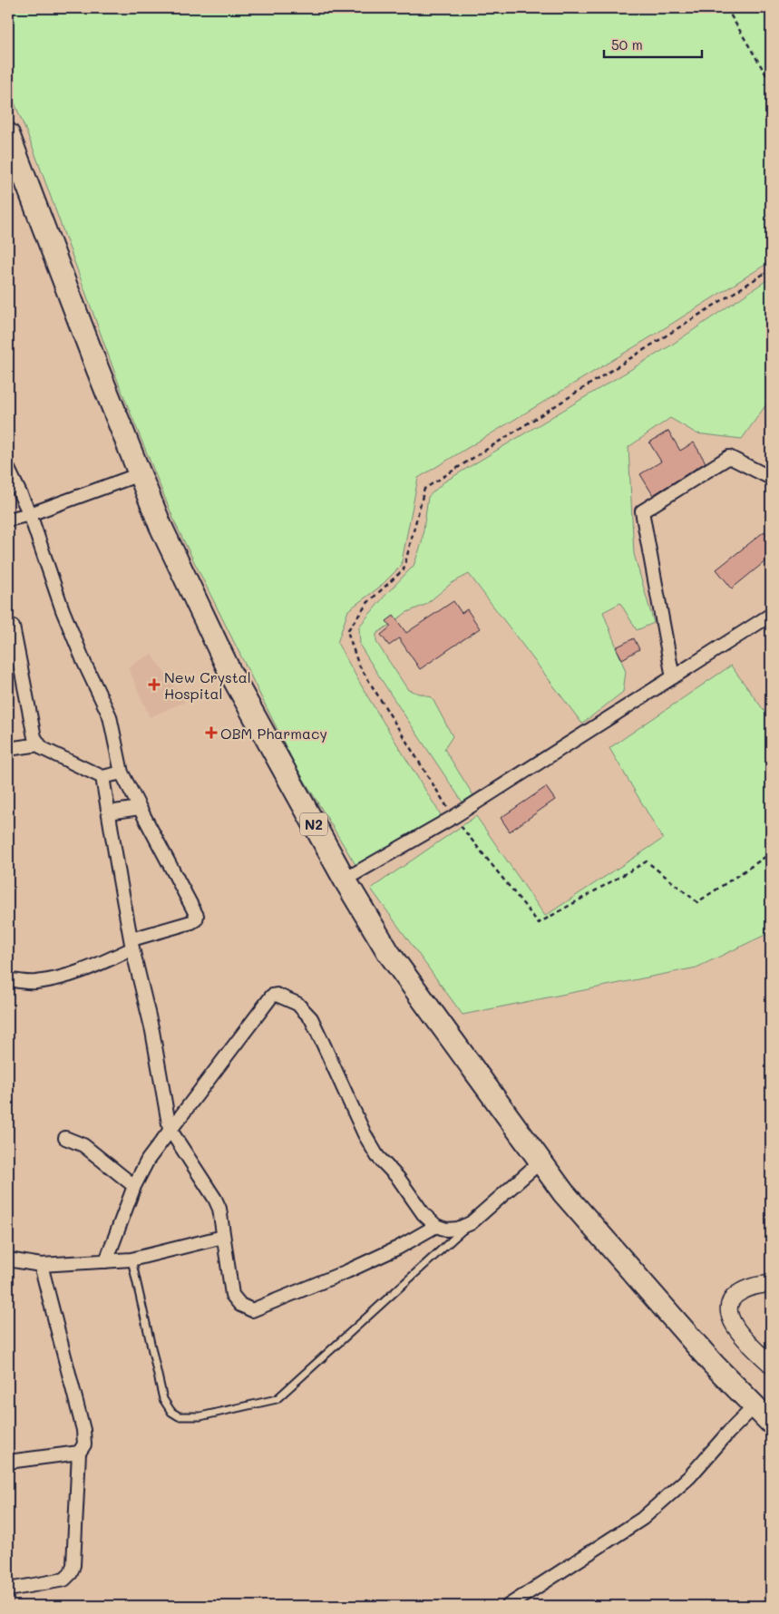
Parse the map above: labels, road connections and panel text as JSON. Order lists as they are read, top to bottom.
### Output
{
  "streets": {
    "highway": ["N2"]
  },
  "places": {
    "health": ["New Crystal Hospital", "OBM Pharmacy"]
  },
  "scale_bar": "50 m"
}
